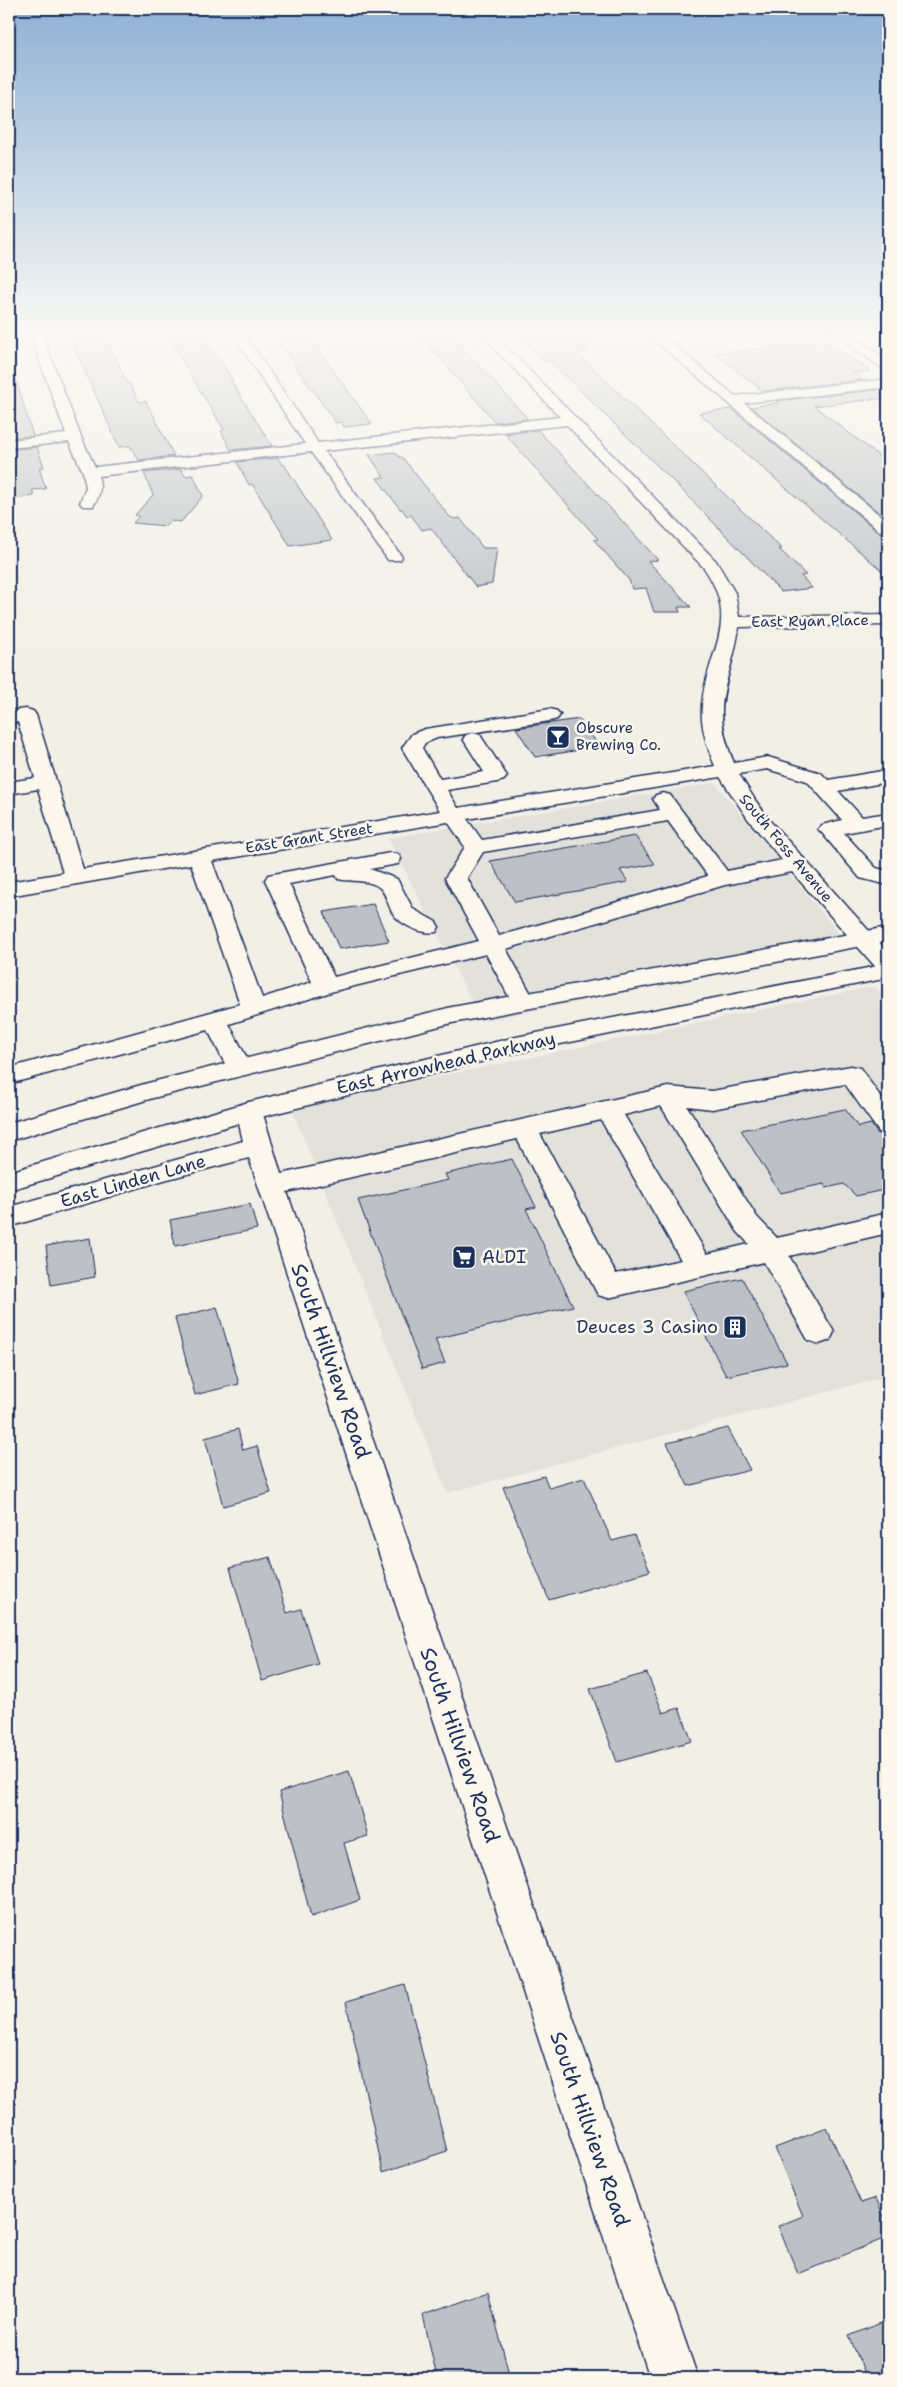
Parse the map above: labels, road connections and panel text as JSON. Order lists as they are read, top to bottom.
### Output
{
  "streets": {
    "street": [
      "East Ryan Place",
      "East Grant Street",
      "South Foss Avenue",
      "East Arrowhead Parkway",
      "East Linden Lane",
      "South Hillview Road"
    ]
  },
  "crossings": [
    ["East Ryan Place", "South Foss Avenue"],
    ["East Grant Street", "South Foss Avenue"],
    ["East Arrowhead Parkway", "South Hillview Road"],
    ["East Linden Lane", "South Hillview Road"]
  ],
  "places": {
    "bar": ["Obscure Brewing Co."],
    "supermarket": ["ALDI"],
    "building": ["Deuces 3 Casino"]
  }
}
